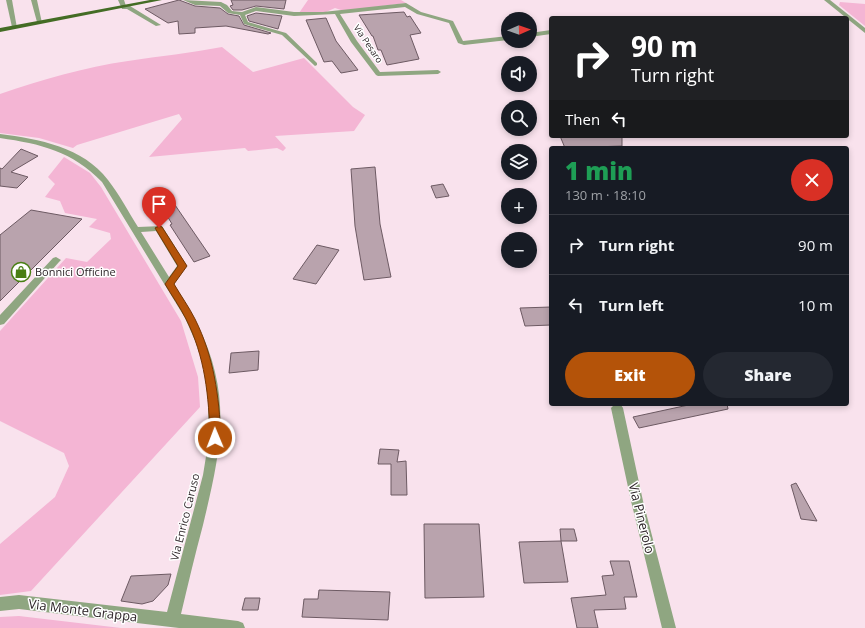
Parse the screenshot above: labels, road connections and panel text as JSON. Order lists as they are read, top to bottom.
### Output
{
  "streets": {
    "street": [
      "Via Pesaro",
      "Via Enrico Caruso",
      "Via Pinerolo",
      "Via Monte Grappa"
    ]
  },
  "crossings": [
    ["Via Enrico Caruso", "Via Monte Grappa"]
  ],
  "places": {
    "shop": ["Bonnici Officine"]
  },
  "north": "right",
  "page": {
    "map_buttons": ["+", "−"],
    "turn": ["90 m", "Turn right"],
    "then": "Then",
    "heading": ["1 min", "130 m · 18:10"],
    "list": [
      {
        "name": "Turn right",
        "value": "90 m"
      },
      {
        "name": "Turn left",
        "value": "10 m"
      }
    ],
    "buttons": ["Exit", "Share"]
  }
}
